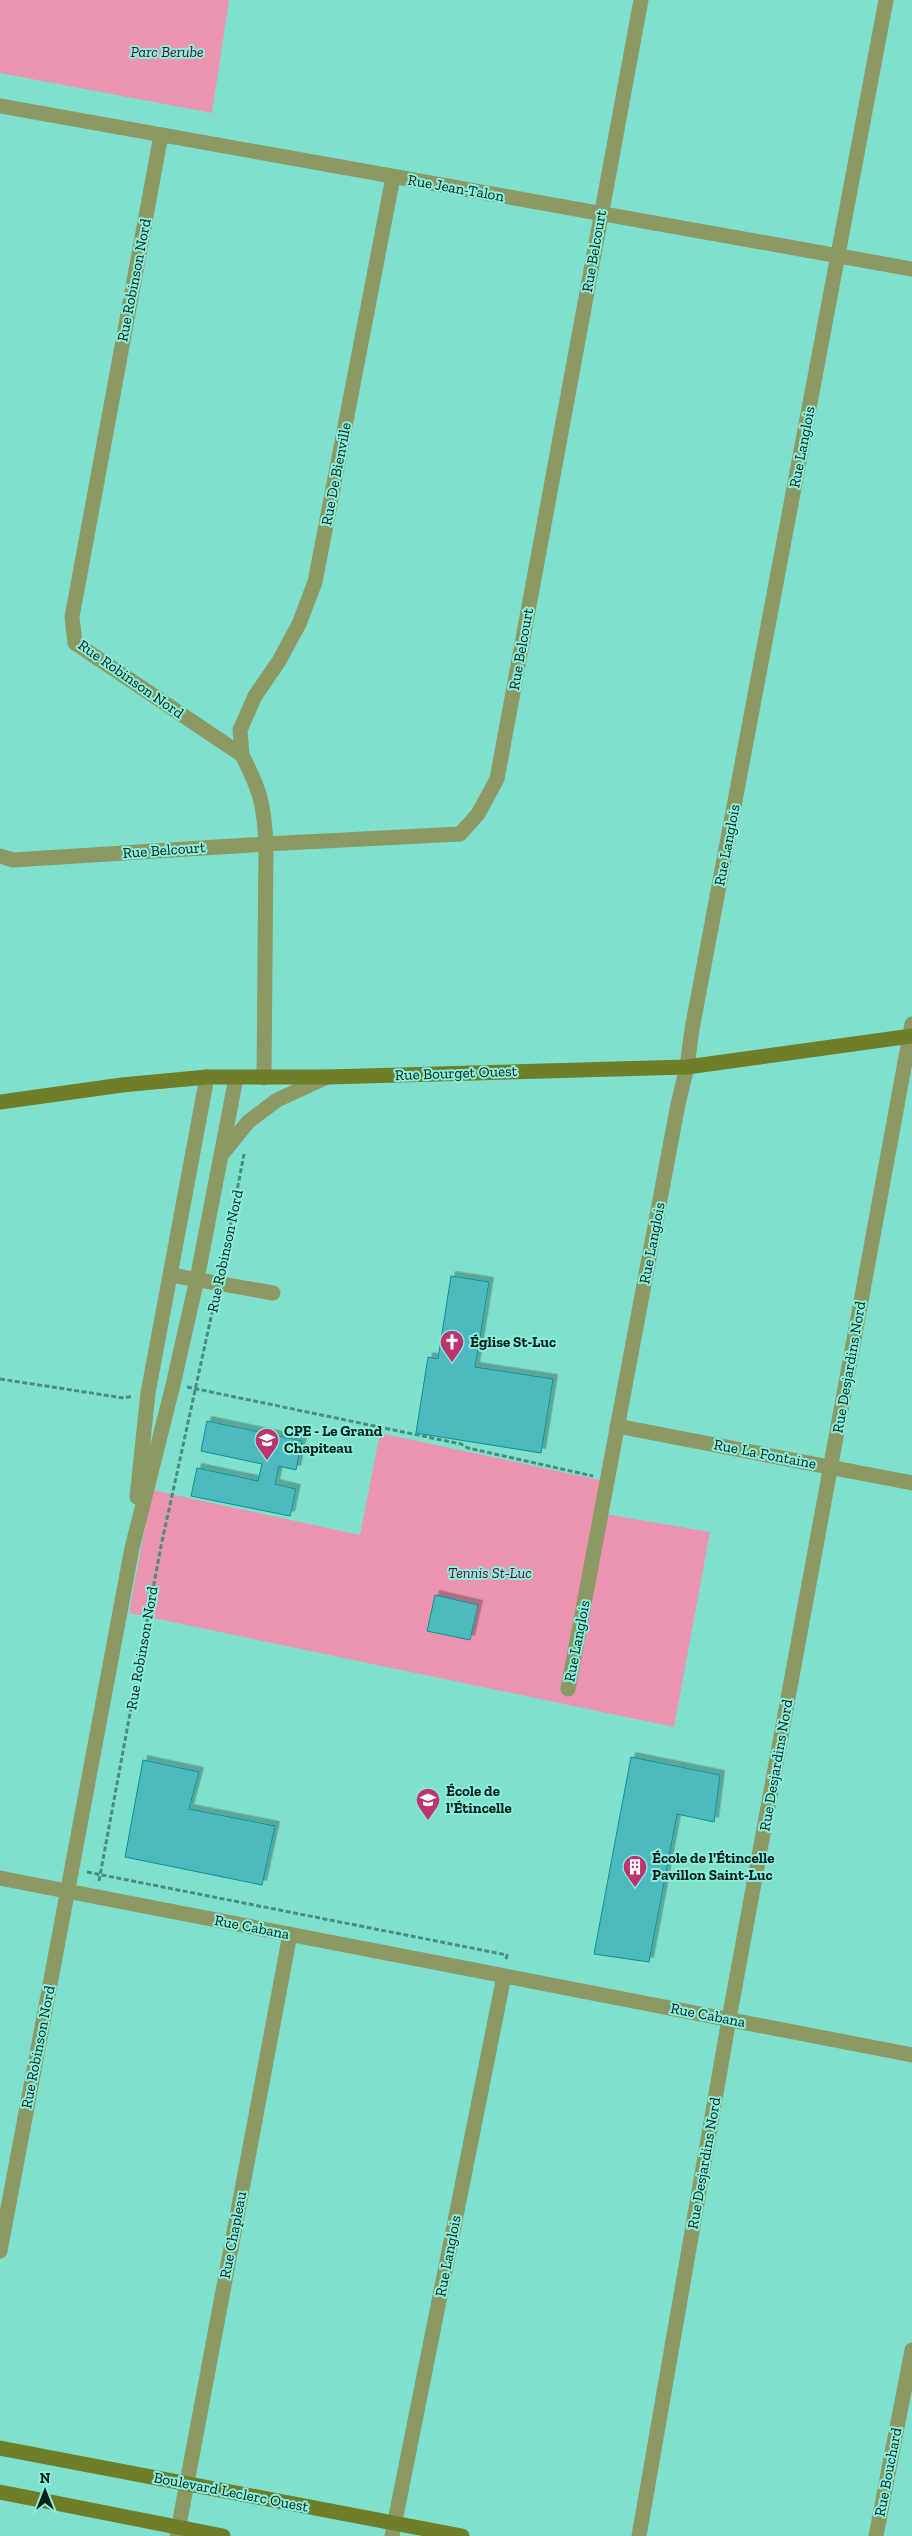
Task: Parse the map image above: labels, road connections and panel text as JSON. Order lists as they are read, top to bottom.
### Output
{
  "streets": {
    "street": [
      "Rue Jean-Talon",
      "Rue Belcourt",
      "Rue Robinson Nord",
      "Rue Langlois",
      "Rue De Bienville",
      "Rue Bourget Ouest",
      "Rue Desjardins Nord",
      "Rue La Fontaine",
      "Rue Cabana",
      "Rue Chapleau",
      "Rue Bouchard",
      "Boulevard Leclerc Ouest"
    ]
  },
  "crossings": [
    ["Rue Jean-Talon", "Rue Belcourt"],
    ["Rue Jean-Talon", "Rue Robinson Nord"],
    ["Rue Jean-Talon", "Rue Langlois"],
    ["Rue Jean-Talon", "Rue De Bienville"],
    ["Rue Belcourt", "Rue Robinson Nord"],
    ["Rue Robinson Nord", "Rue De Bienville"],
    ["Rue Robinson Nord", "Rue Bourget Ouest"],
    ["Rue Robinson Nord", "Rue Cabana"],
    ["Rue Langlois", "Rue Bourget Ouest"],
    ["Rue Langlois", "Rue La Fontaine"],
    ["Rue Langlois", "Rue Cabana"],
    ["Rue Langlois", "Boulevard Leclerc Ouest"],
    ["Rue Bourget Ouest", "Rue Desjardins Nord"],
    ["Rue Desjardins Nord", "Rue La Fontaine"],
    ["Rue Desjardins Nord", "Rue Cabana"],
    ["Rue Cabana", "Rue Chapleau"],
    ["Rue Chapleau", "Boulevard Leclerc Ouest"]
  ],
  "parks": ["Parc Berube", "Tennis St-Luc"],
  "places": {
    "church": ["Église St-Luc"],
    "school or university": ["CPE - Le Grand Chapiteau", "École de l'Étincelle"],
    "building": ["École de l'Étincelle Pavillon Saint-Luc"]
  },
  "north": "top"
}
